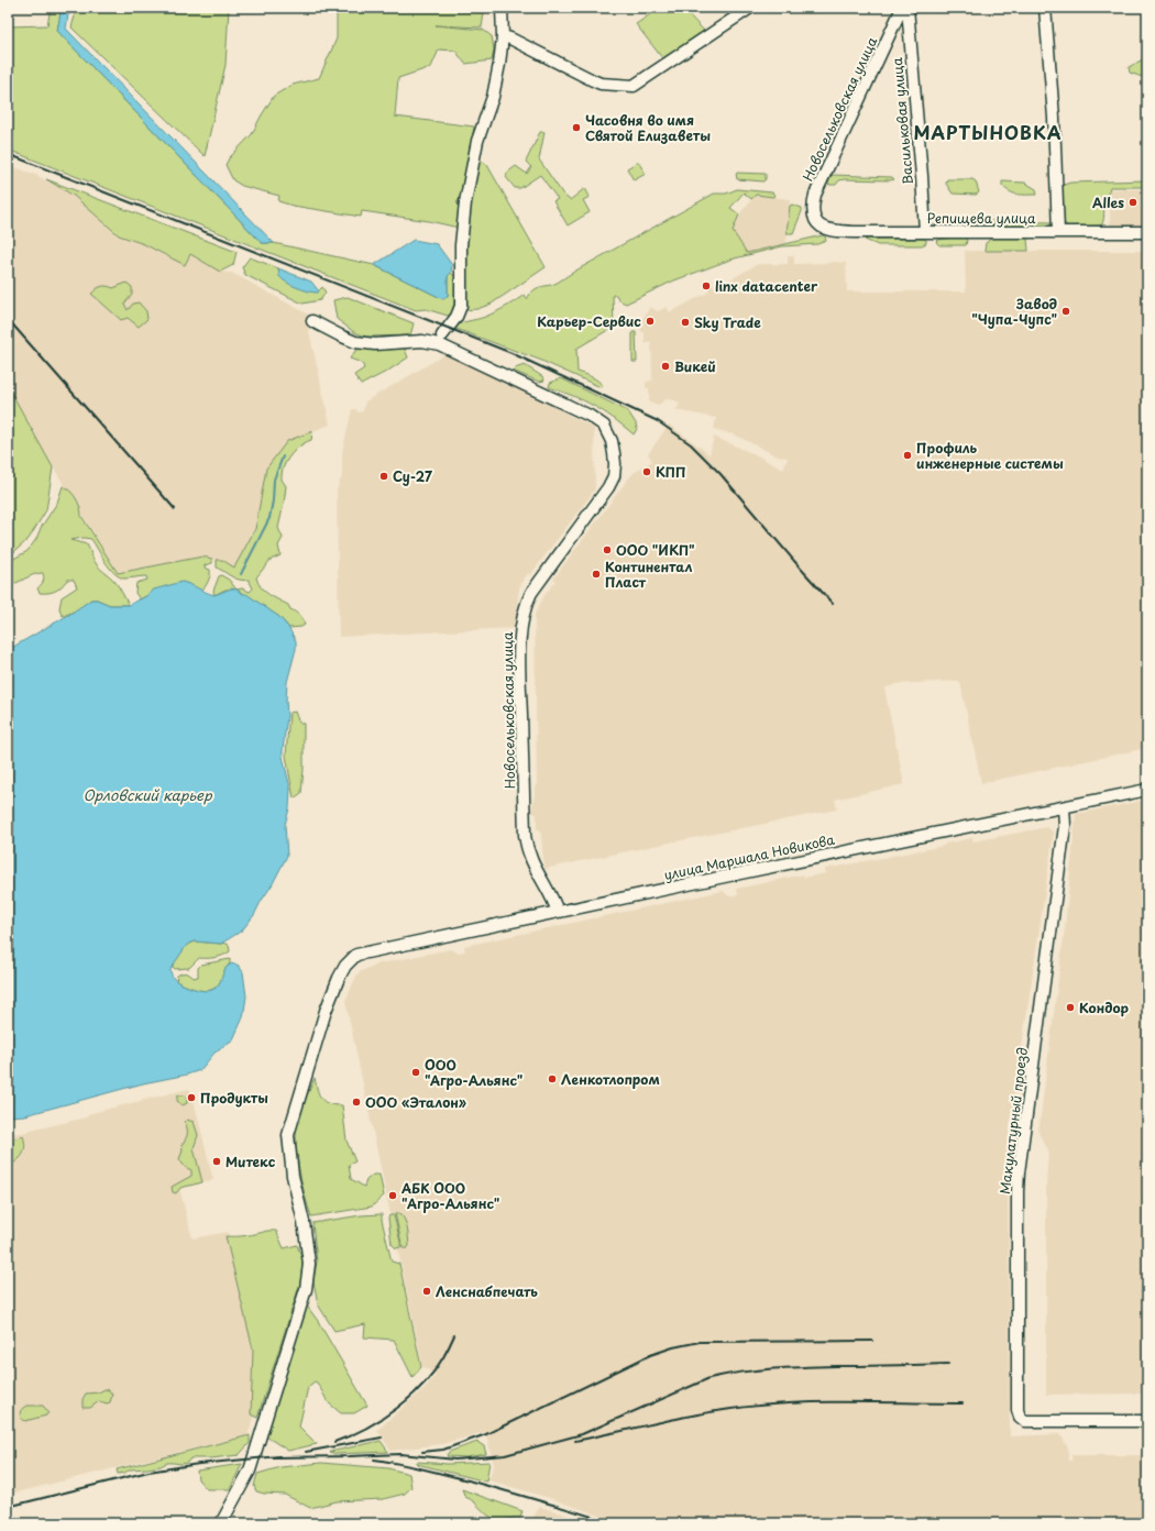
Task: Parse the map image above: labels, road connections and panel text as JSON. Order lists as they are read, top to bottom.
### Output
{
  "streets": {
    "street": [
      "Новосельковская улица",
      "Васильковая улица",
      "Репищева улица",
      "улица Маршала Новикова",
      "Макулатурный проезд"
    ]
  },
  "crossings": [
    ["Новосельковская улица", "Репищева улица"],
    ["Новосельковская улица", "улица Маршала Новикова"],
    ["Васильковая улица", "Репищева улица"],
    ["улица Маршала Новикова", "Макулатурный проезд"]
  ],
  "districts": ["МАРТЫНОВКА"],
  "water": ["Орловский карьер"],
  "places": [
    "Часовня во имя Святой Елизаветы",
    "Alles",
    "linx datacenter",
    "Завод \"Чупа-Чупс\"",
    "Карьер-Сервис",
    "Sky Trade",
    "Викей",
    "Профиль инженерные системы",
    "КПП",
    "Су-27",
    "ООО \"ИКП\"",
    "Континентал Пласт",
    "Кондор",
    "ООО \"Агро-Альянс\"",
    "Ленкотлопром",
    "Продукты",
    "ООО «Эталон»",
    "Митекс",
    "АБК ООО \"Агро-Альянс\"",
    "Ленснабпечать"
  ]
}
